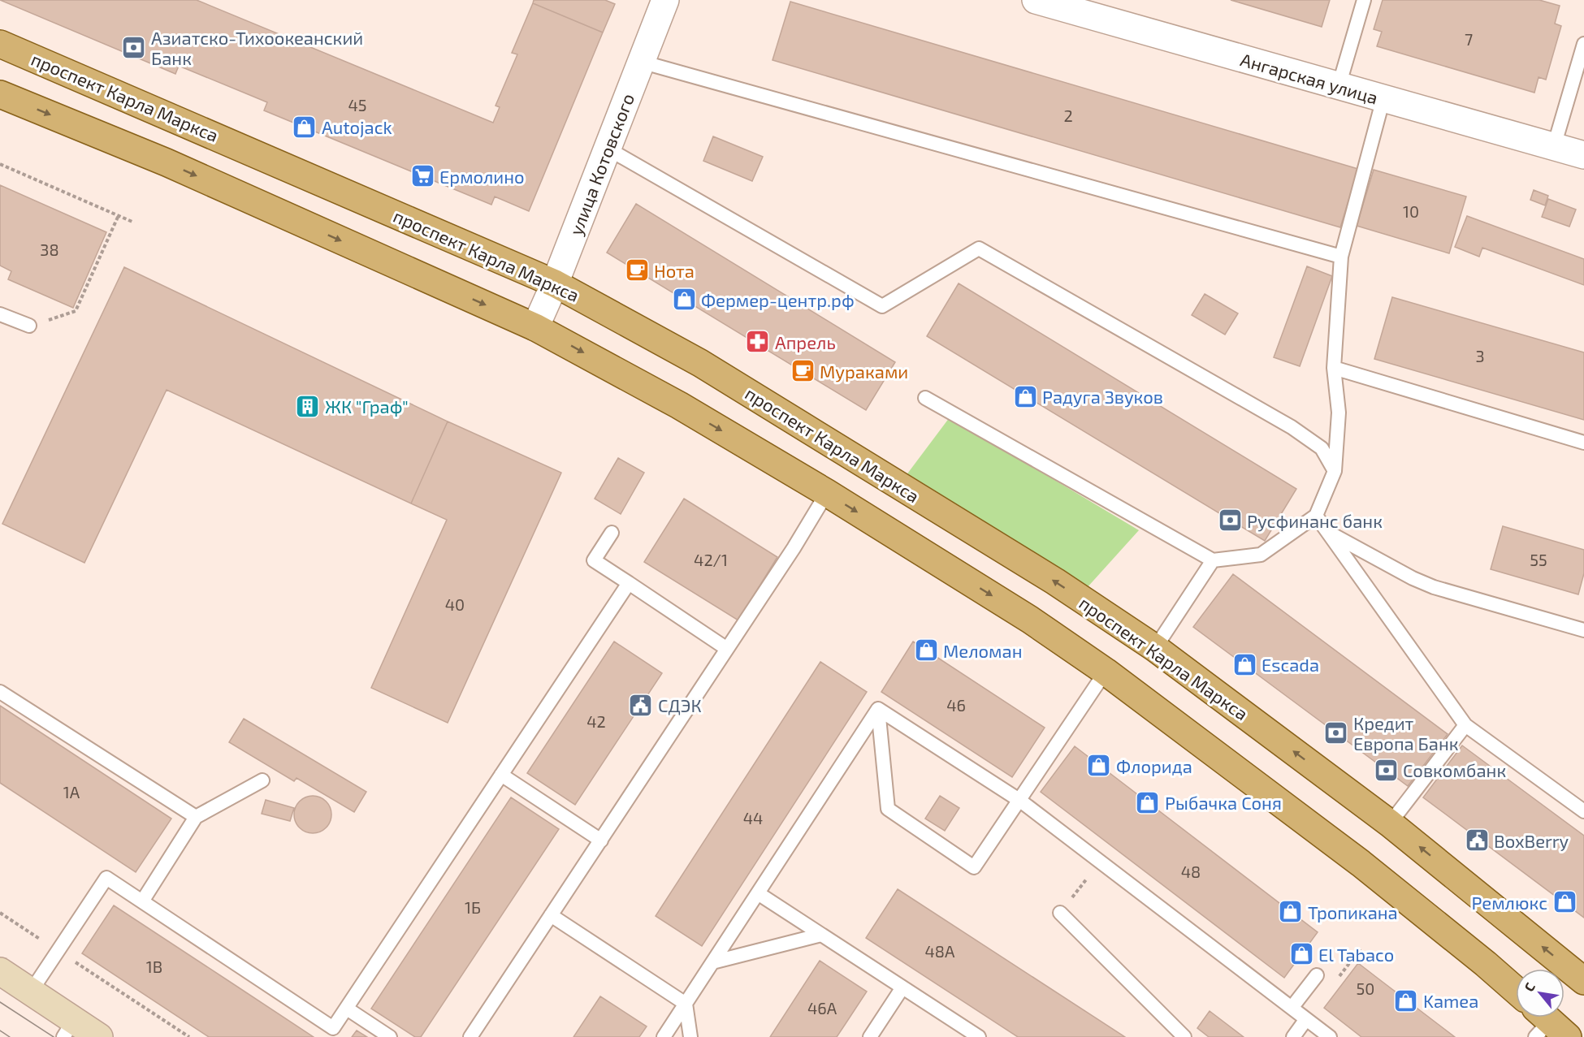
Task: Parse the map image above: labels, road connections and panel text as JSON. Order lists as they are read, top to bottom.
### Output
{
  "streets": {
    "main road": ["проспект Карла Маркса"],
    "street": ["Ангарская улица", "улица Котовского"]
  },
  "crossings": [
    ["проспект Карла Маркса", "улица Котовского"]
  ],
  "places": {
    "bank": [
      "Азиатско-Тихоокеанский Банк",
      "Русфинанс банк",
      "Кредит Европа Банк",
      "Совкомбанк"
    ],
    "shop": [
      "Autojack",
      "Фермер-центр.рф",
      "Радуга Звуков",
      "Меломан",
      "Escada",
      "Флорида",
      "Рыбачка Соня",
      "Ремлюкс",
      "Тропикана",
      "El Tabaco",
      "Kamea"
    ],
    "supermarket": ["Ермолино"],
    "cafe": ["Нота", "Мураками"],
    "pharmacy": ["Апрель"],
    "building": ["ЖК \"Граф\""],
    "public building": ["СДЭК", "BoxBerry"]
  },
  "house_numbers": [
    "7",
    "45",
    "2",
    "10",
    "38",
    "3",
    "42/1",
    "55",
    "40",
    "46",
    "42",
    "1А",
    "44",
    "48",
    "1Б",
    "48А",
    "1В",
    "50",
    "46А"
  ],
  "north": "top left"
}
